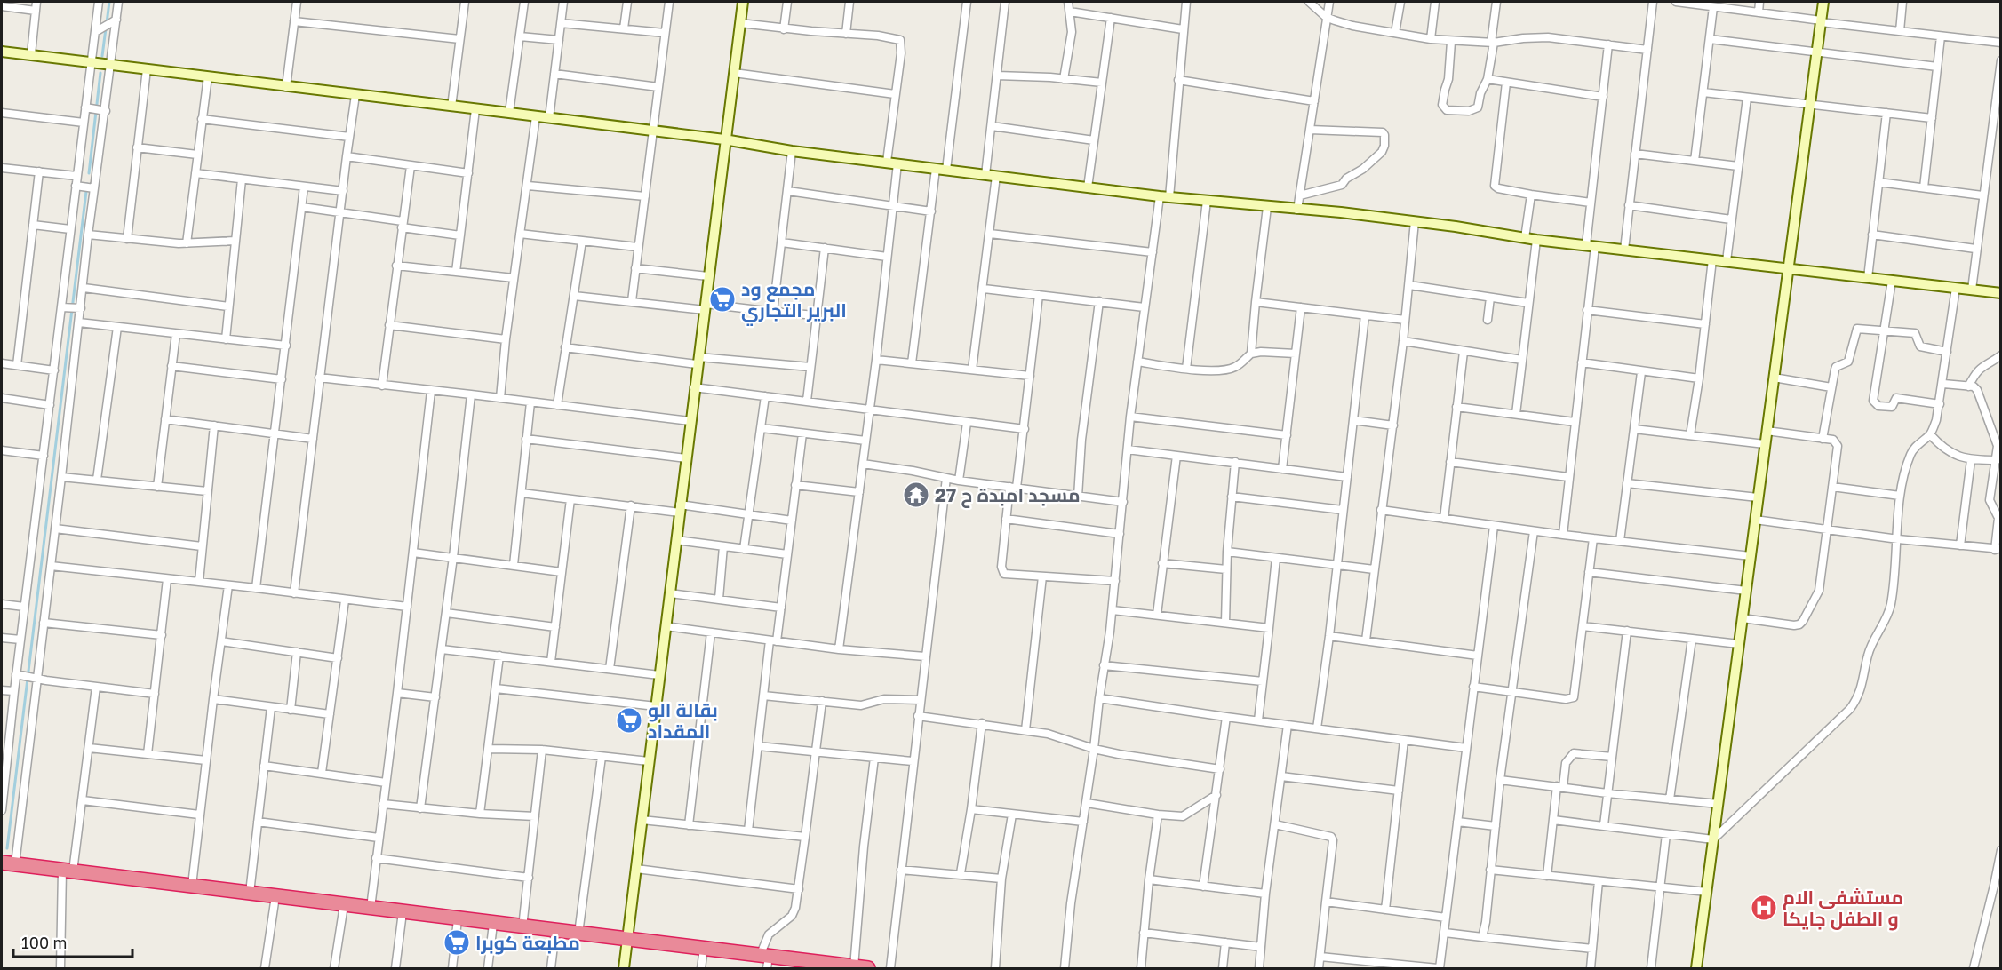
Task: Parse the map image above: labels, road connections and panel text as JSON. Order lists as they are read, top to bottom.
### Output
{
  "places": {
    "supermarket": ["مجمع ود البرير التجاري", "بقالة الو المقداد", "مطبعة كوبرا"],
    "temple": ["مسجد امبدة ح 27"],
    "hospital": ["مستشفى الام و الطفل جايكا"]
  },
  "scale_bar": "100 m"
}
